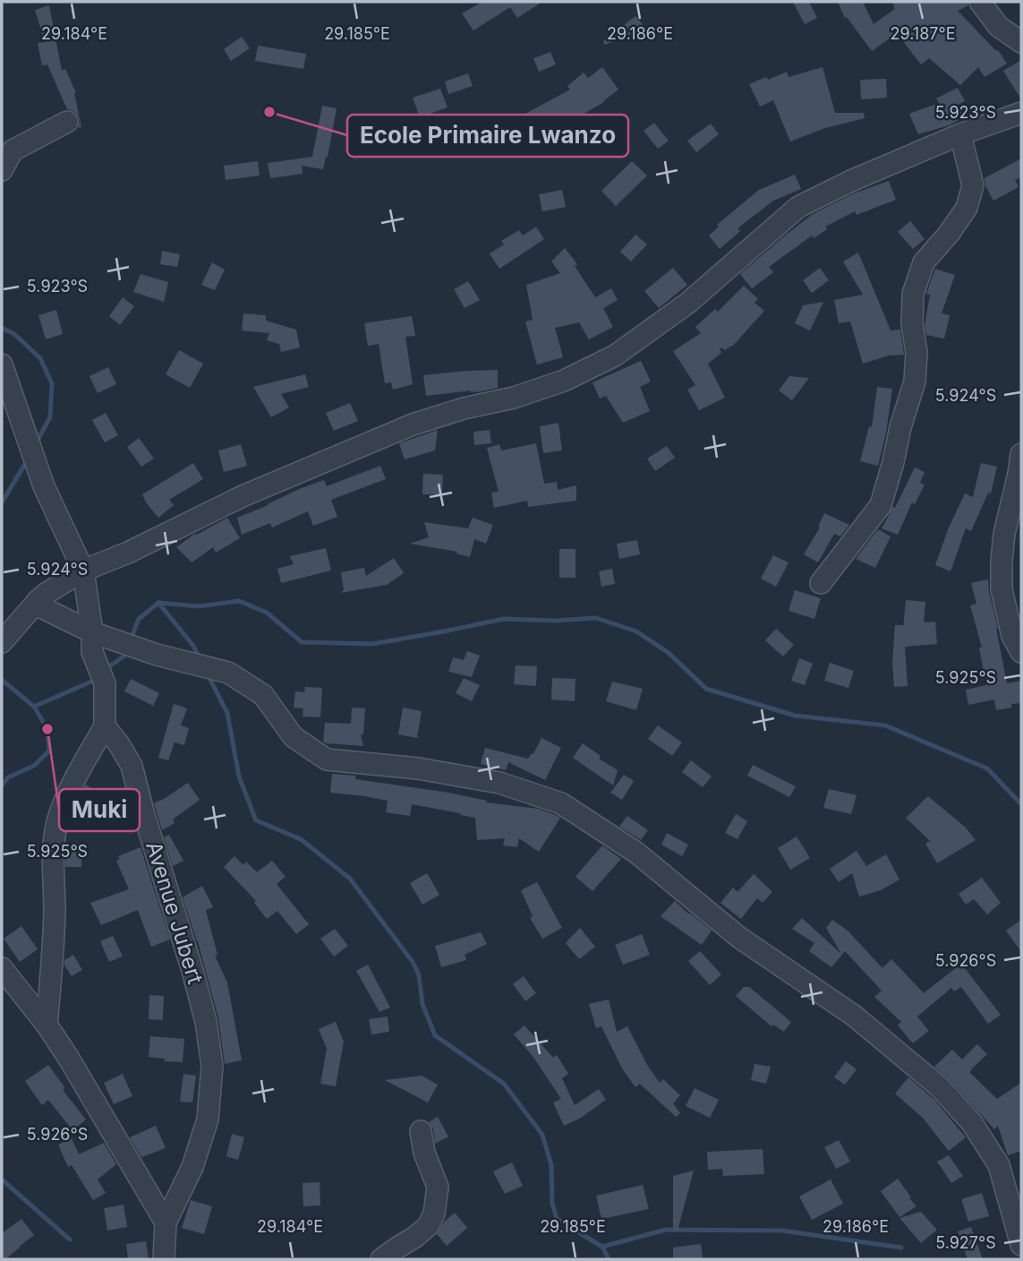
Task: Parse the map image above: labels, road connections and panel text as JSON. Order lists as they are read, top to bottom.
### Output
{
  "streets": {
    "street": ["Avenue Jubert"]
  },
  "places": ["Ecole Primaire Lwanzo", "Muki"],
  "coordinates": [
    "29.184°E",
    "29.185°E",
    "29.186°E",
    "29.187°E",
    "5.923°S",
    "5.924°S",
    "5.925°S",
    "5.926°S",
    "5.927°S"
  ]
}
